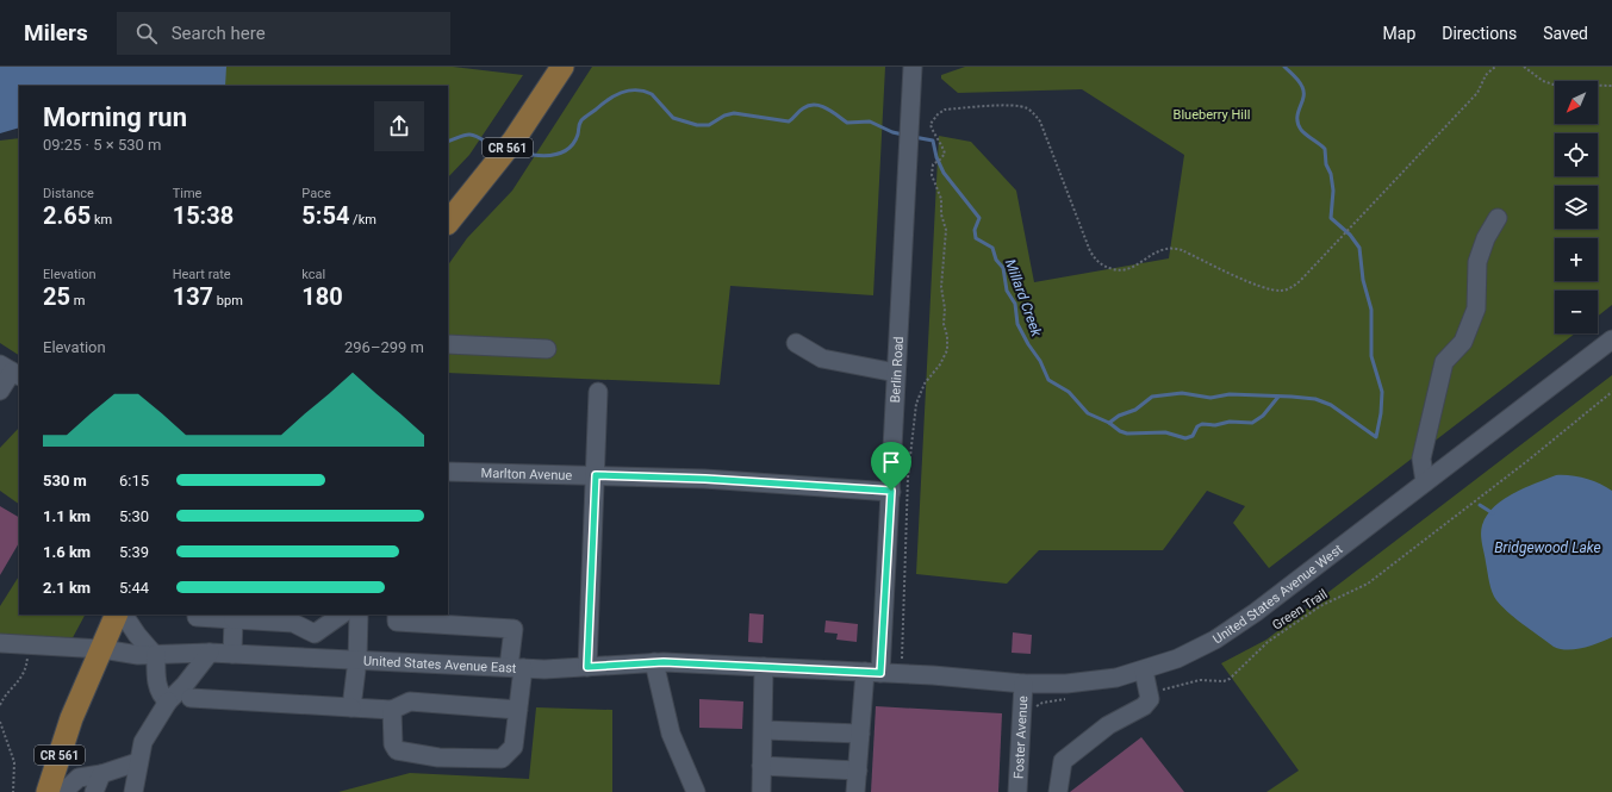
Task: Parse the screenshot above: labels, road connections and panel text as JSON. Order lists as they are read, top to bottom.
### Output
{
  "streets": {
    "main road": ["CR 561"],
    "street": [
      "Berlin Road",
      "Marlton Avenue",
      "United States Avenue West",
      "United States Avenue East",
      "Foster Avenue"
    ],
    "path": ["Green Trail"]
  },
  "crossings": [
    ["CR 561", "United States Avenue East"],
    ["Berlin Road", "Marlton Avenue"],
    ["Berlin Road", "United States Avenue West"],
    ["Berlin Road", "United States Avenue East"],
    ["United States Avenue West", "United States Avenue East"],
    ["United States Avenue West", "Foster Avenue"]
  ],
  "water": ["Millard Creek", "Bridgewood Lake"],
  "parks": ["Blueberry Hill"],
  "north": "bottom left",
  "page": {
    "header": "Milers",
    "search": "Search here",
    "nav": ["Map", "Directions", "Saved"],
    "map_buttons": ["+", "−"],
    "heading": ["Morning run", "09:25 · 5 × 530 m"],
    "stats": [
      ["Distance", "2.65 km"],
      ["Time", "15:38"],
      ["Pace", "5:54 /km"],
      ["Elevation", "25 m"],
      ["Heart rate", "137 bpm"],
      ["kcal", "180"]
    ],
    "chart": ["Elevation", "296–299 m"],
    "list": [
      {
        "name": "530 m",
        "note": "6:15"
      },
      {
        "name": "1.1 km",
        "note": "5:30"
      },
      {
        "name": "1.6 km",
        "note": "5:39"
      },
      {
        "name": "2.1 km",
        "note": "5:44"
      }
    ]
  }
}
